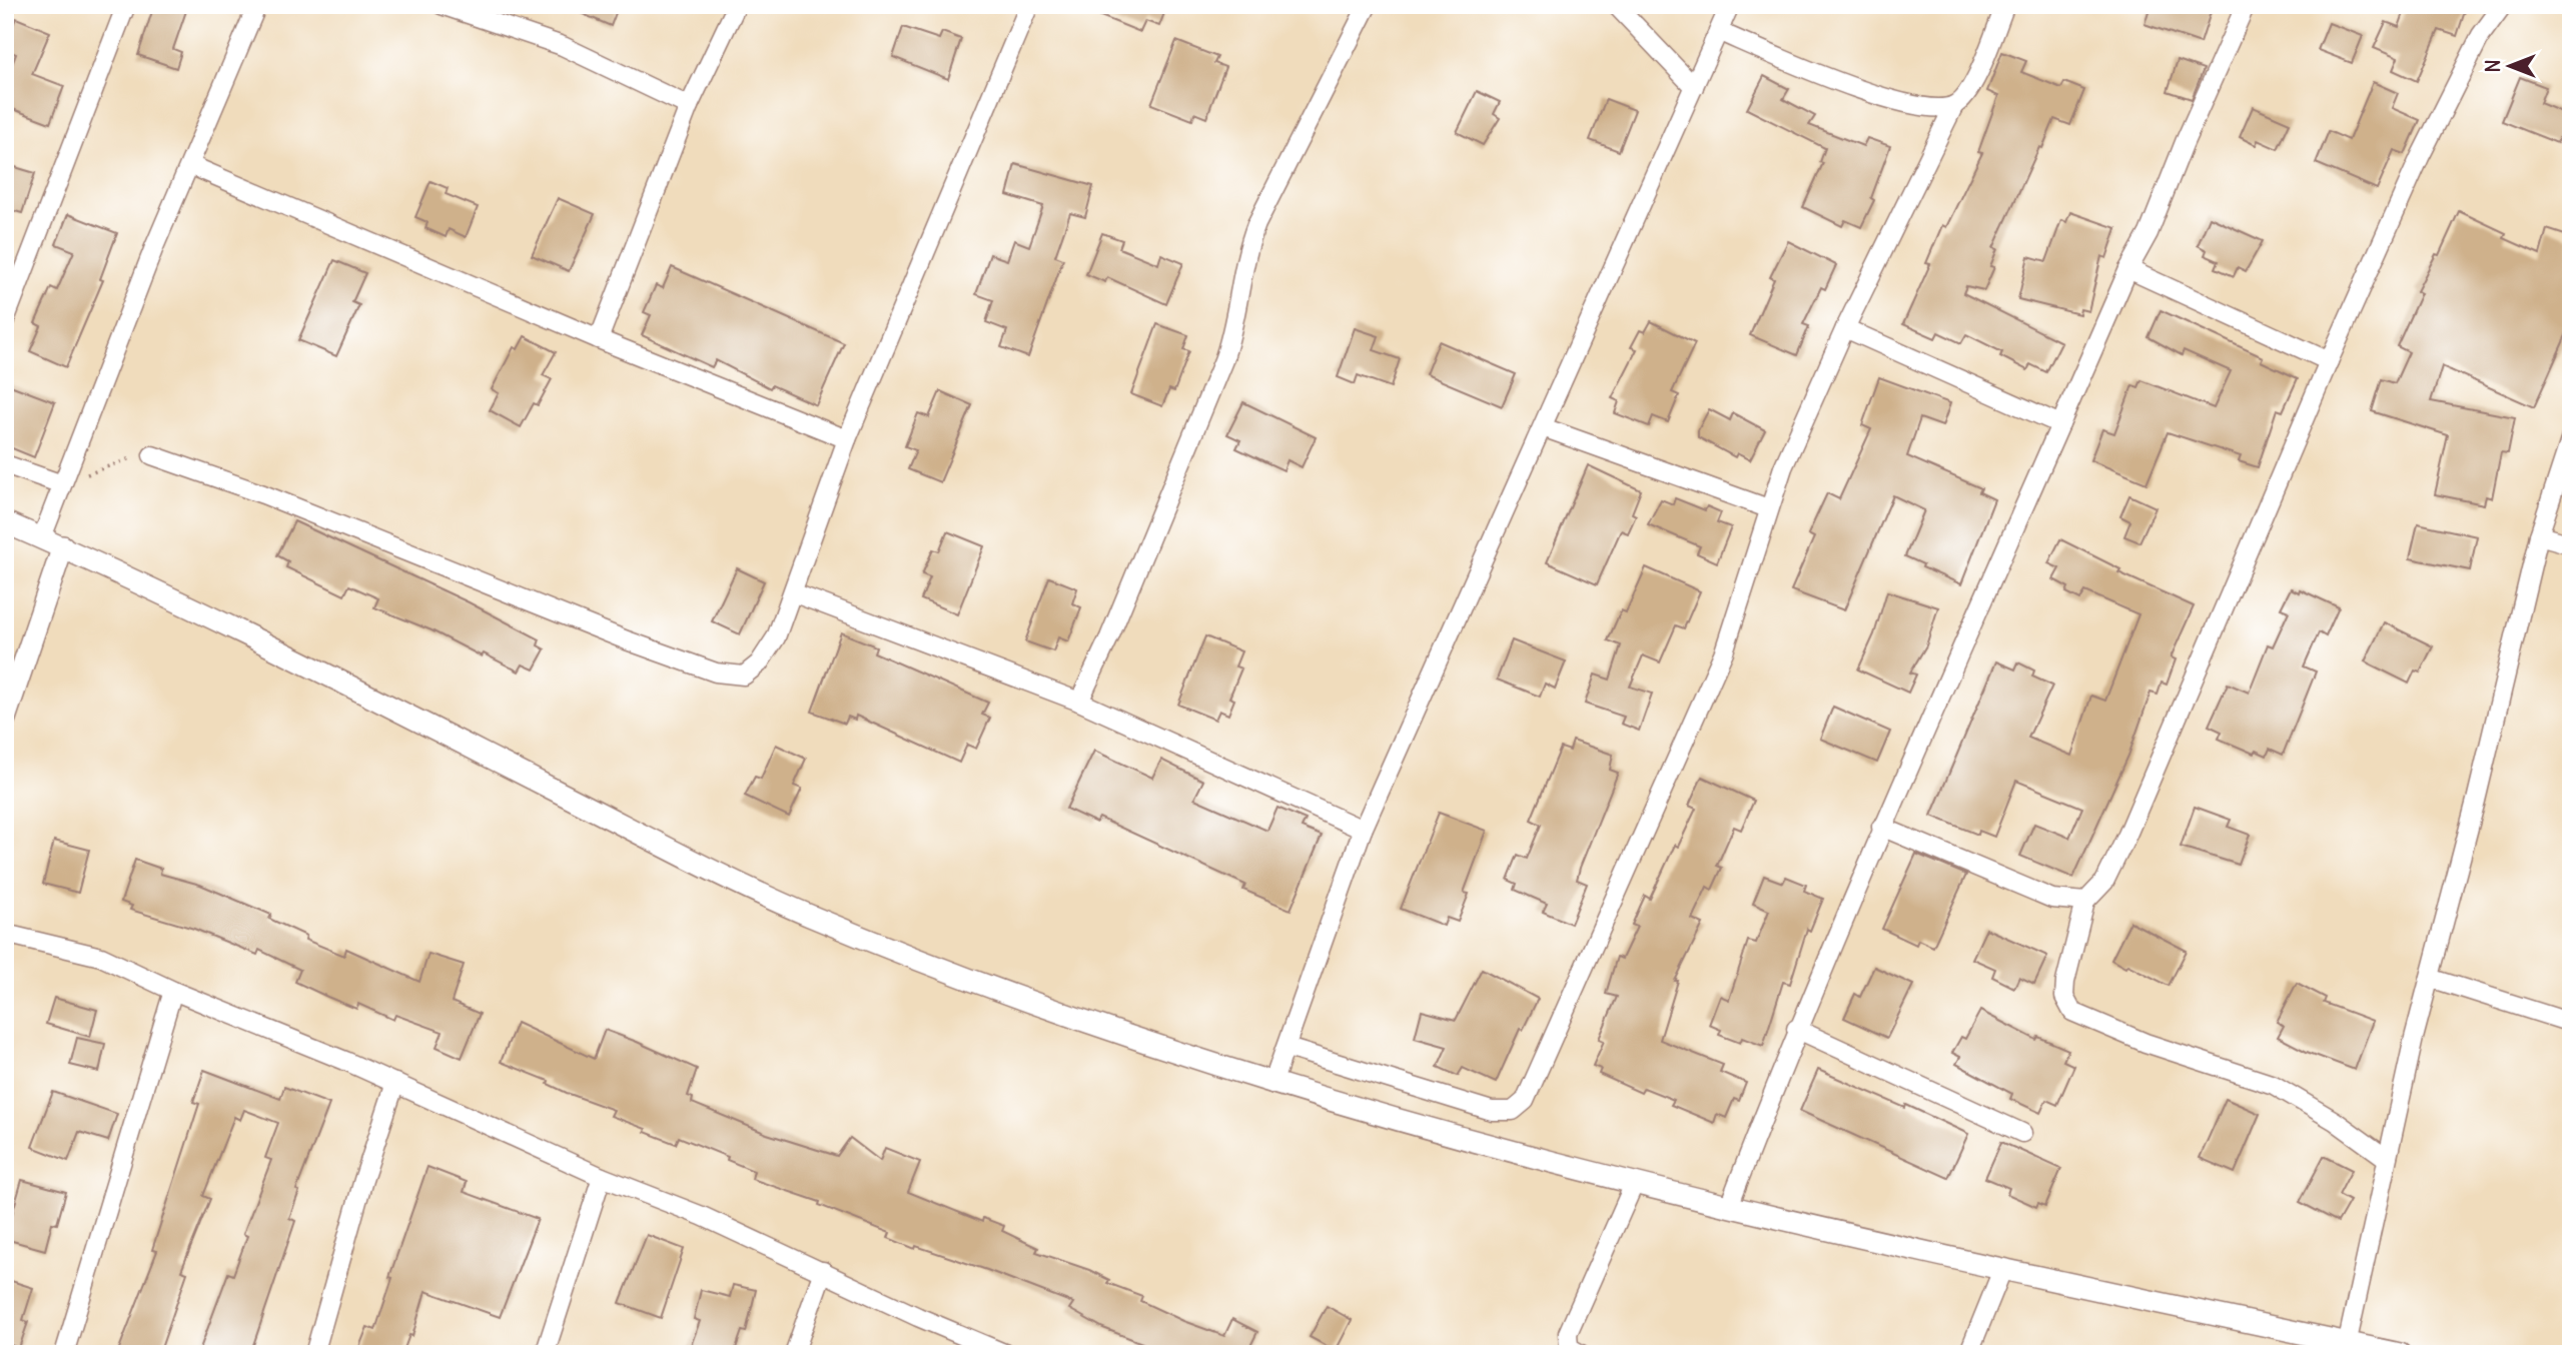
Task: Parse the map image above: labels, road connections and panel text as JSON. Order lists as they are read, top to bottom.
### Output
{
  "north": "left"
}
